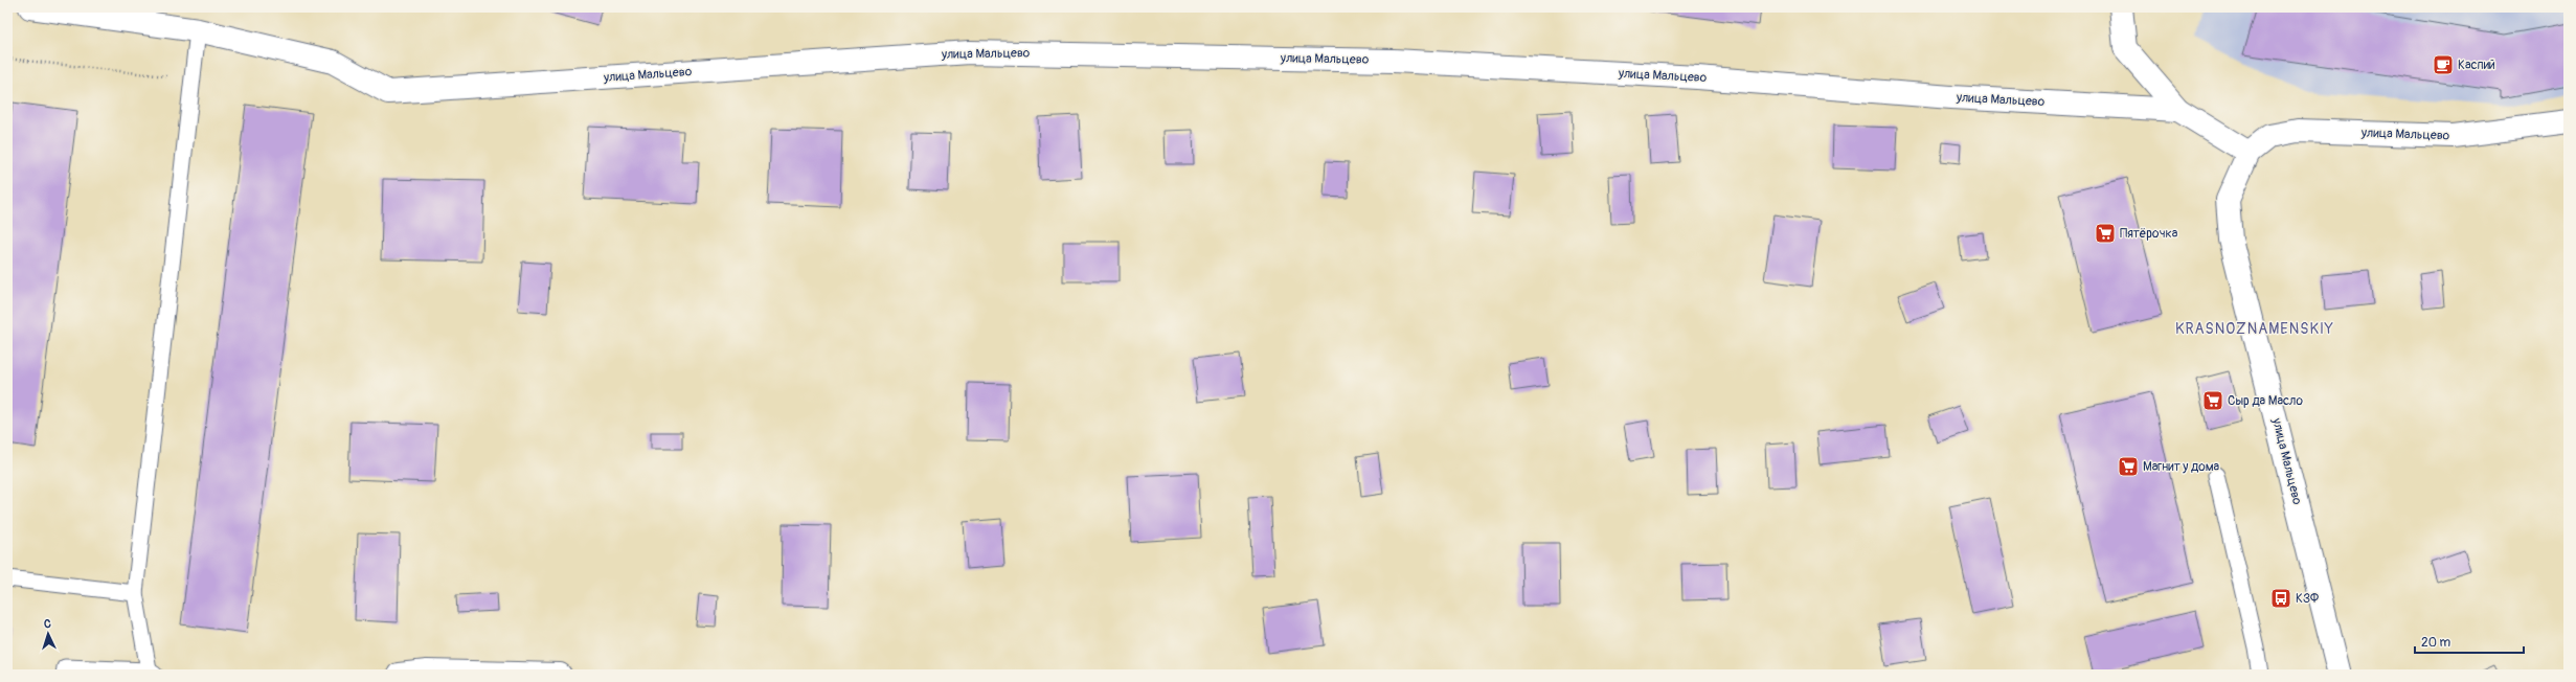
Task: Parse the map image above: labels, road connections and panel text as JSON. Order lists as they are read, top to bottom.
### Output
{
  "streets": {
    "street": ["улица Мальцево"]
  },
  "districts": ["KRASNOZNAMENSKIY"],
  "places": {
    "cafe": ["Каспий"],
    "supermarket": ["Пятёрочка", "Сыр да Масло", "Магнит у дома"],
    "bus stop": ["КЗФ"]
  },
  "scale_bar": "20 m",
  "north": "top"
}
